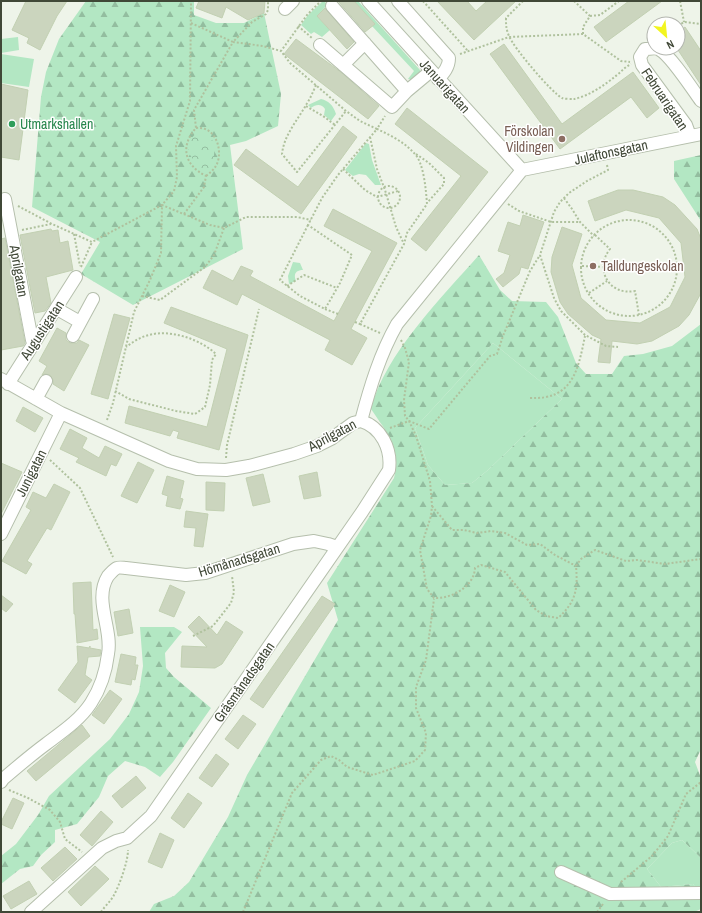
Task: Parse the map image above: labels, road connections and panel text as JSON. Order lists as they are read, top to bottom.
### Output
{
  "streets": {
    "street": [
      "Januarigatan",
      "Februarigatan",
      "Julaftonsgatan",
      "Aprilgatan",
      "Augustigatan",
      "Junigatan",
      "Hömånadsgatan",
      "Gräsmånadsgatan"
    ]
  },
  "crossings": [
    ["Januarigatan", "Julaftonsgatan"],
    ["Januarigatan", "Aprilgatan"],
    ["Februarigatan", "Julaftonsgatan"],
    ["Julaftonsgatan", "Aprilgatan"],
    ["Aprilgatan", "Augustigatan"],
    ["Aprilgatan", "Junigatan"],
    ["Aprilgatan", "Gräsmånadsgatan"],
    ["Hömånadsgatan", "Gräsmånadsgatan"]
  ],
  "places": ["Utmarkshallen", "Förskolan Vildingen", "Talldungeskolan"],
  "north": "bottom right"
}
